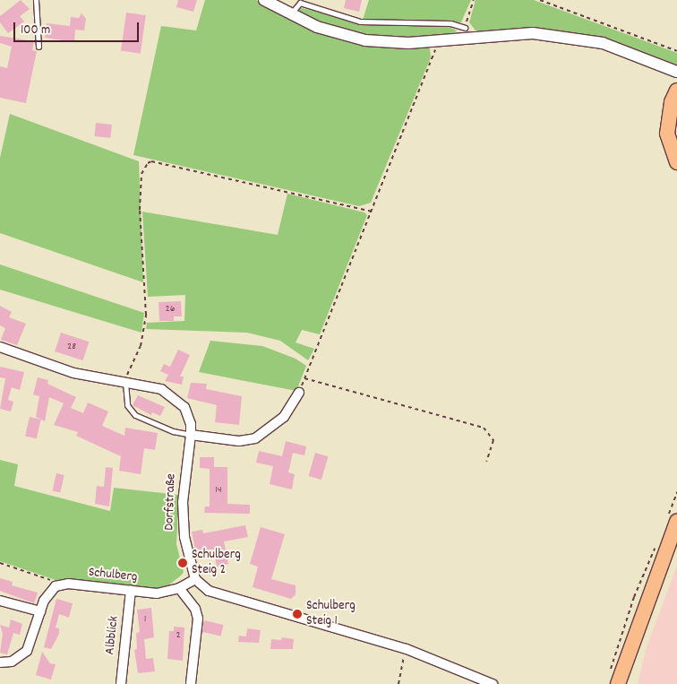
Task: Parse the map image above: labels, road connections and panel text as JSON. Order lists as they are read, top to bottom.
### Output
{
  "streets": {
    "street": ["Dorfstraße", "Schulberg", "Albblick"]
  },
  "crossings": [
    ["Dorfstraße", "Schulberg"],
    ["Schulberg", "Albblick"]
  ],
  "places": ["Schulberg Steig 2", "Schulberg Steig 1"],
  "house_numbers": [
    "26",
    "28",
    "14",
    "1",
    "2"
  ],
  "scale_bar": "100 m"
}
